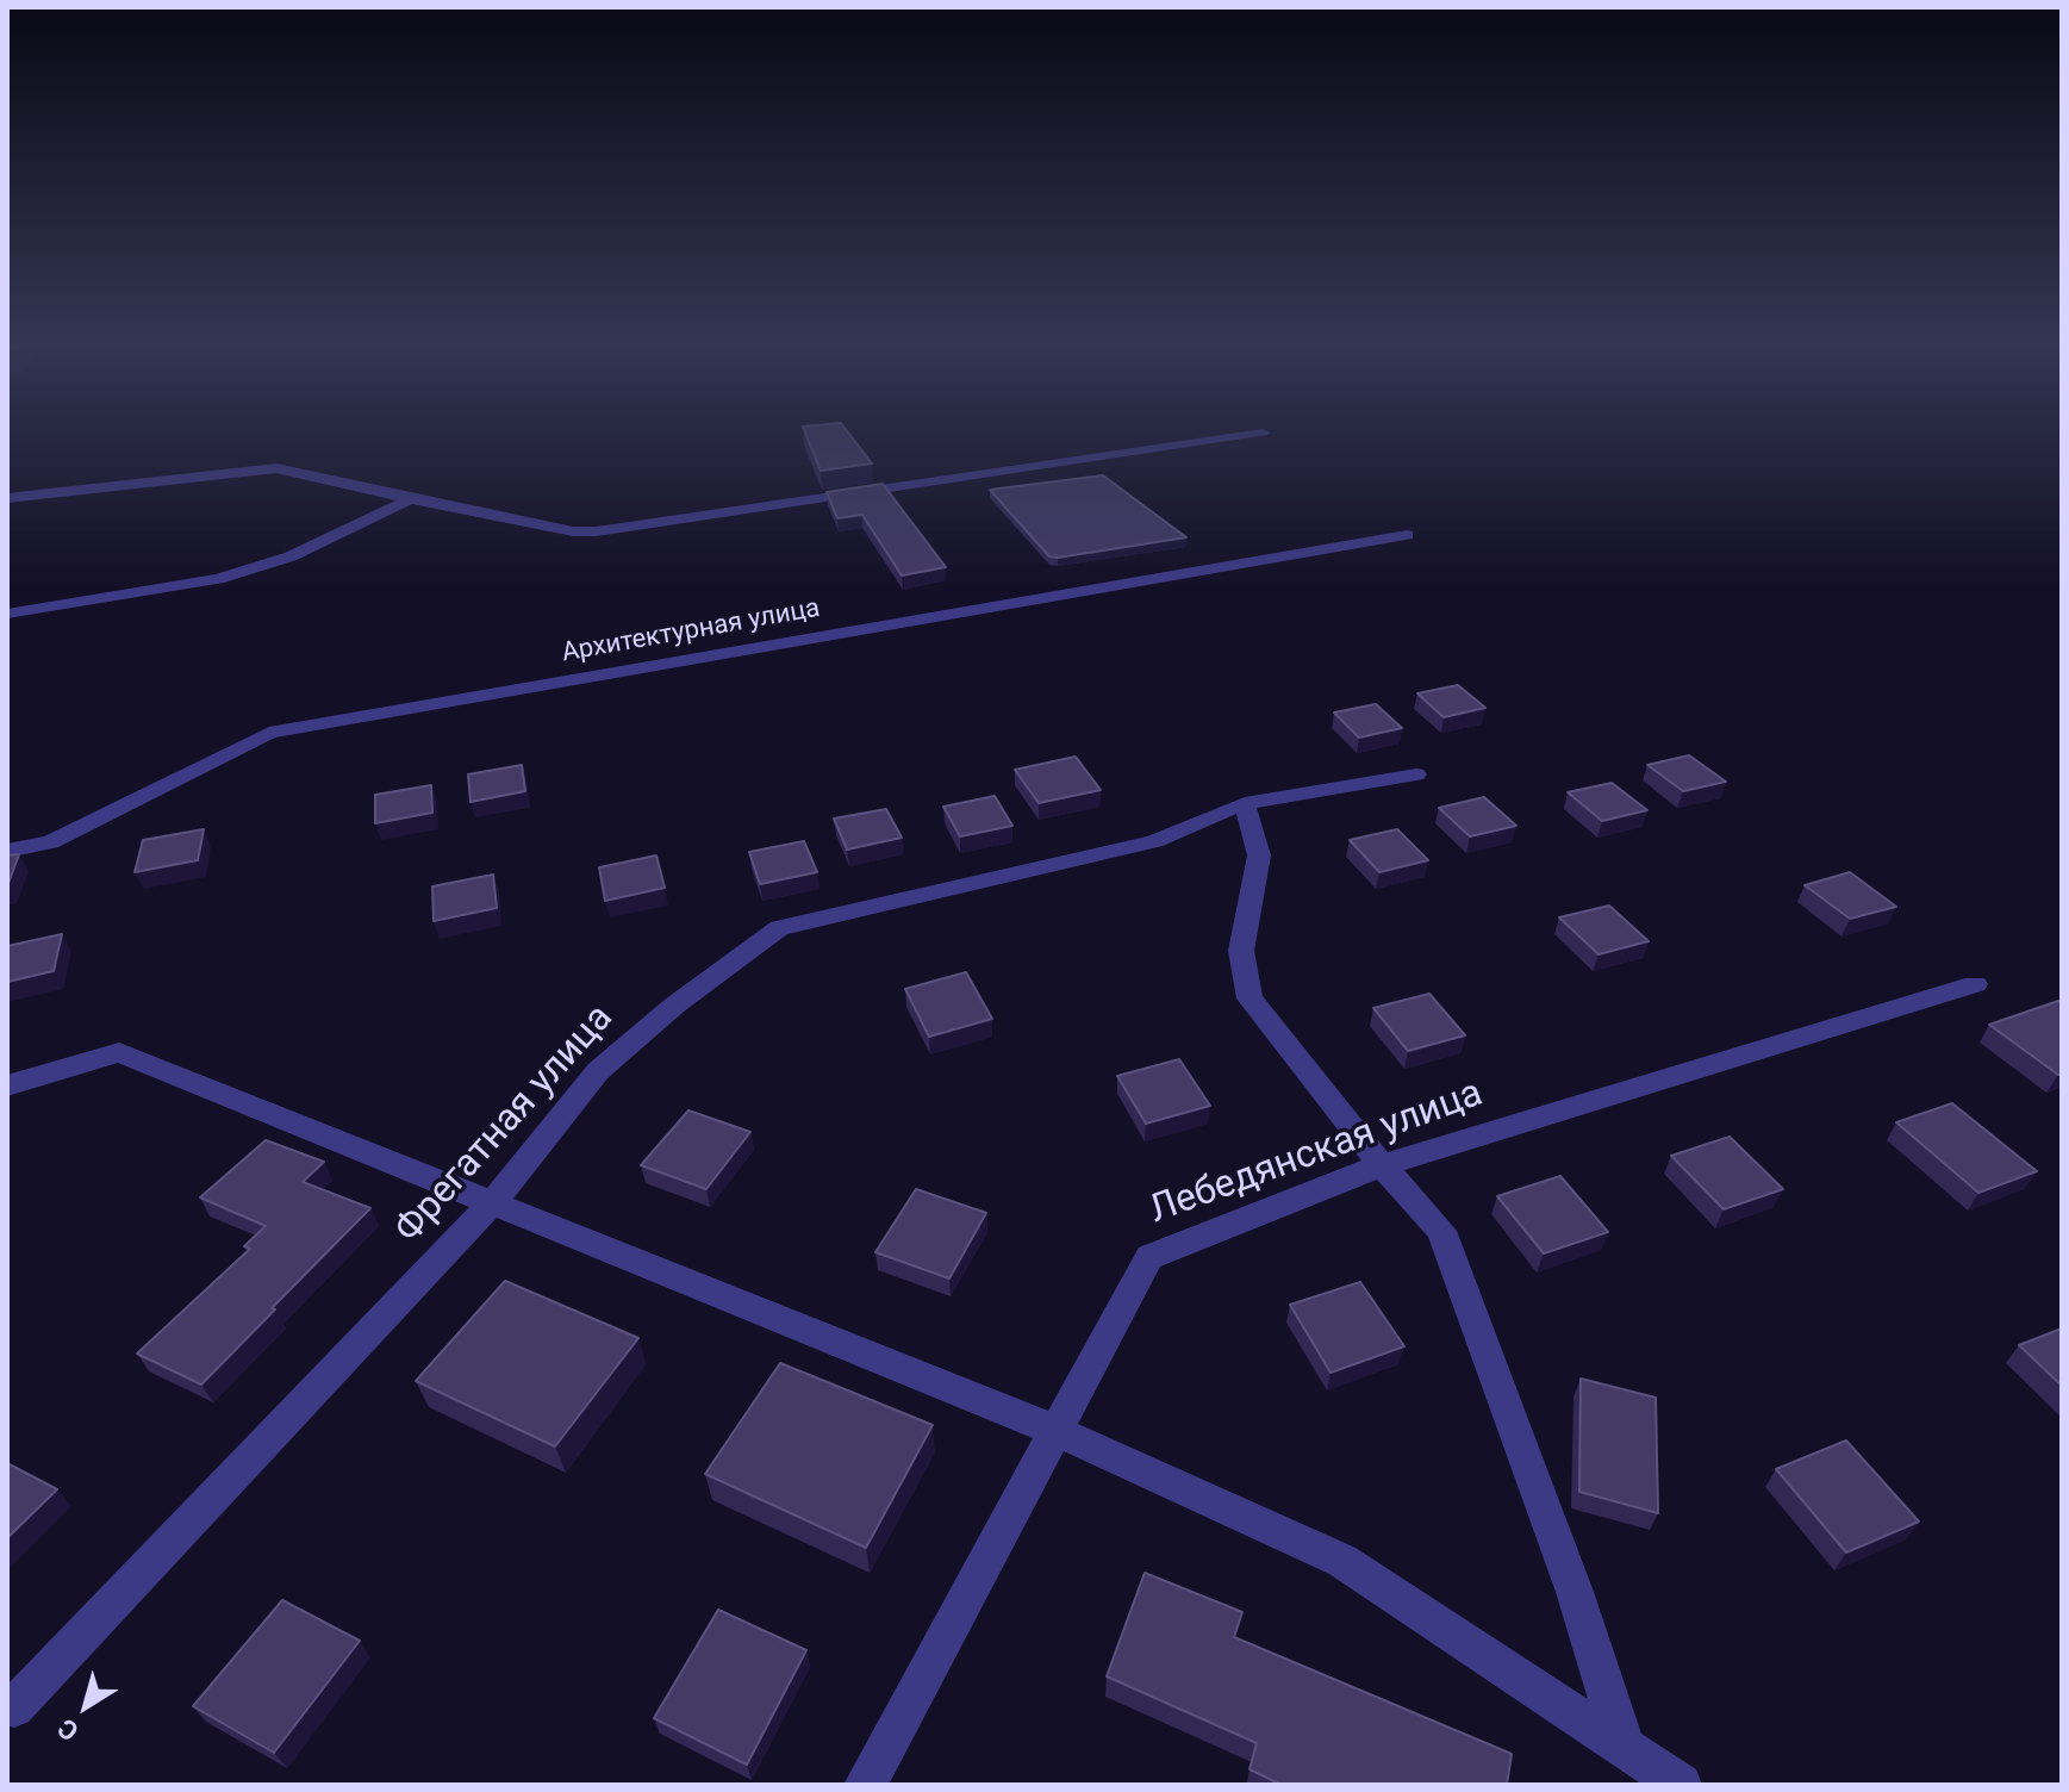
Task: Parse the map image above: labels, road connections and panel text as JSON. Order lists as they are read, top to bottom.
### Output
{
  "streets": {
    "street": ["Архитектурная улица", "Фрегатная улица", "Лебедянская улица"]
  },
  "north": "bottom left"
}
